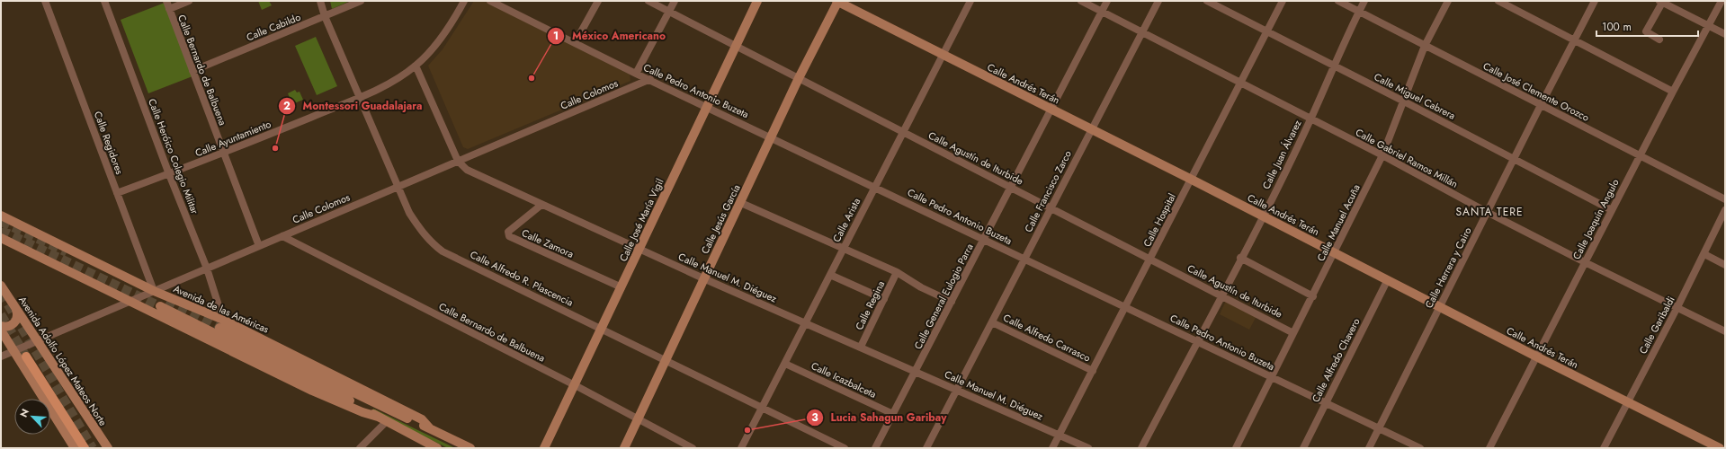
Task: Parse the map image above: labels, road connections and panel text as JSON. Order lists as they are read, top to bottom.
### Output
{
  "streets": {
    "street": [
      "Calle Cabildo",
      "Calle Bernardo de Balbuena",
      "Calle Andrés Terán",
      "Calle Pedro Antonio Buzeta",
      "Calle José Clemente Orozco",
      "Calle Colomos",
      "Calle Miguel Cabrera",
      "Calle Ayuntamiento",
      "Calle Regidores",
      "Calle Juan Álvarez",
      "Calle Heróico Colegio Militar",
      "Calle Agustín de Iturbide",
      "Calle Gabriel Ramos Millán",
      "Calle Francisco Zarco",
      "Calle Jesús García",
      "Calle Joaquín Angulo",
      "Calle José María Vigil",
      "Calle Arista",
      "Calle Hospital",
      "Calle Manuel Acuña",
      "Calle Zamora",
      "Calle Herrera y Cairo",
      "Calle Manuel M. Diéguez",
      "Calle Alfredo R. Plascencia",
      "Calle General Eulogio Parra",
      "Calle Regina",
      "Avenida de las Américas",
      "Calle Garibaldi",
      "Calle Alfredo Carrasco",
      "Calle Alfredo Chavero",
      "Avenida Adolfo López Mateos Norte",
      "Calle Icazbalceta"
    ]
  },
  "crossings": [
    ["Calle Cabildo", "Calle Bernardo de Balbuena"],
    ["Calle Cabildo", "Calle Alfredo R. Plascencia"],
    ["Calle Bernardo de Balbuena", "Calle Colomos"],
    ["Calle Bernardo de Balbuena", "Calle Ayuntamiento"],
    ["Calle Bernardo de Balbuena", "Calle Jesús García"],
    ["Calle Bernardo de Balbuena", "Calle José María Vigil"],
    ["Calle Andrés Terán", "Calle Juan Álvarez"],
    ["Calle Andrés Terán", "Calle Francisco Zarco"],
    ["Calle Andrés Terán", "Calle Jesús García"],
    ["Calle Andrés Terán", "Calle Joaquín Angulo"],
    ["Calle Andrés Terán", "Calle Arista"],
    ["Calle Andrés Terán", "Calle Hospital"],
    ["Calle Andrés Terán", "Calle Manuel Acuña"],
    ["Calle Andrés Terán", "Calle Herrera y Cairo"],
    ["Calle Andrés Terán", "Calle General Eulogio Parra"],
    ["Calle Andrés Terán", "Calle Garibaldi"],
    ["Calle Andrés Terán", "Calle Alfredo Chavero"],
    ["Calle Pedro Antonio Buzeta", "Calle Colomos"],
    ["Calle Pedro Antonio Buzeta", "Calle Juan Álvarez"],
    ["Calle Pedro Antonio Buzeta", "Calle Francisco Zarco"],
    ["Calle Pedro Antonio Buzeta", "Calle Jesús García"],
    ["Calle Pedro Antonio Buzeta", "Calle José María Vigil"],
    ["Calle Pedro Antonio Buzeta", "Calle Arista"],
    ["Calle Pedro Antonio Buzeta", "Calle Hospital"],
    ["Calle Pedro Antonio Buzeta", "Calle Manuel Acuña"],
    ["Calle Pedro Antonio Buzeta", "Calle Herrera y Cairo"],
    ["Calle Pedro Antonio Buzeta", "Calle General Eulogio Parra"],
    ["Calle Pedro Antonio Buzeta", "Calle Alfredo Chavero"],
    ["Calle José Clemente Orozco", "Calle Juan Álvarez"],
    ["Calle José Clemente Orozco", "Calle Joaquín Angulo"],
    ["Calle José Clemente Orozco", "Calle Manuel Acuña"],
    ["Calle José Clemente Orozco", "Calle Herrera y Cairo"],
    ["Calle Colomos", "Calle Regidores"],
    ["Calle Colomos", "Calle Heróico Colegio Militar"],
    ["Calle Colomos", "Calle Manuel M. Diéguez"],
    ["Calle Colomos", "Calle Alfredo R. Plascencia"],
    ["Calle Colomos", "Avenida de las Américas"],
    ["Calle Colomos", "Avenida Adolfo López Mateos Norte"],
    ["Calle Miguel Cabrera", "Calle Juan Álvarez"],
    ["Calle Miguel Cabrera", "Calle Joaquín Angulo"],
    ["Calle Miguel Cabrera", "Calle Hospital"],
    ["Calle Miguel Cabrera", "Calle Manuel Acuña"],
    ["Calle Miguel Cabrera", "Calle Herrera y Cairo"],
    ["Calle Ayuntamiento", "Calle Regidores"],
    ["Calle Ayuntamiento", "Calle Heróico Colegio Militar"],
    ["Calle Ayuntamiento", "Calle Manuel M. Diéguez"],
    ["Calle Ayuntamiento", "Calle Alfredo R. Plascencia"],
    ["Calle Regidores", "Avenida de las Américas"],
    ["Calle Juan Álvarez", "Calle Agustín de Iturbide"],
    ["Calle Juan Álvarez", "Calle Gabriel Ramos Millán"],
    ["Calle Heróico Colegio Militar", "Avenida de las Américas"],
    ["Calle Agustín de Iturbide", "Calle Francisco Zarco"],
    ["Calle Agustín de Iturbide", "Calle Jesús García"],
    ["Calle Agustín de Iturbide", "Calle José María Vigil"],
    ["Calle Agustín de Iturbide", "Calle Arista"],
    ["Calle Agustín de Iturbide", "Calle Hospital"],
    ["Calle Agustín de Iturbide", "Calle Manuel Acuña"],
    ["Calle Agustín de Iturbide", "Calle General Eulogio Parra"],
    ["Calle Gabriel Ramos Millán", "Calle Francisco Zarco"],
    ["Calle Gabriel Ramos Millán", "Calle Joaquín Angulo"],
    ["Calle Gabriel Ramos Millán", "Calle Hospital"],
    ["Calle Gabriel Ramos Millán", "Calle Manuel Acuña"],
    ["Calle Gabriel Ramos Millán", "Calle Herrera y Cairo"],
    ["Calle Gabriel Ramos Millán", "Calle General Eulogio Parra"],
    ["Calle Gabriel Ramos Millán", "Calle Garibaldi"],
    ["Calle Francisco Zarco", "Calle Manuel M. Diéguez"],
    ["Calle Francisco Zarco", "Calle Alfredo Carrasco"],
    ["Calle Jesús García", "Calle Manuel M. Diéguez"],
    ["Calle Jesús García", "Calle Alfredo R. Plascencia"],
    ["Calle José María Vigil", "Calle Zamora"],
    ["Calle José María Vigil", "Calle Manuel M. Diéguez"],
    ["Calle José María Vigil", "Calle Alfredo R. Plascencia"],
    ["Calle Arista", "Calle Manuel M. Diéguez"],
    ["Calle Arista", "Calle Alfredo R. Plascencia"],
    ["Calle Arista", "Calle Icazbalceta"],
    ["Calle Hospital", "Calle Manuel M. Diéguez"],
    ["Calle Hospital", "Calle Alfredo Carrasco"],
    ["Calle Zamora", "Calle Manuel M. Diéguez"],
    ["Calle Manuel M. Diéguez", "Calle General Eulogio Parra"],
    ["Calle Manuel M. Diéguez", "Calle Regina"],
    ["Calle General Eulogio Parra", "Calle Icazbalceta"]
  ],
  "districts": ["SANTA TERE"],
  "places": ["México Americano", "Montessori Guadalajara", "Lucia Sahagun Garibay"],
  "scale_bar": "100 m",
  "north": "top left"
}
